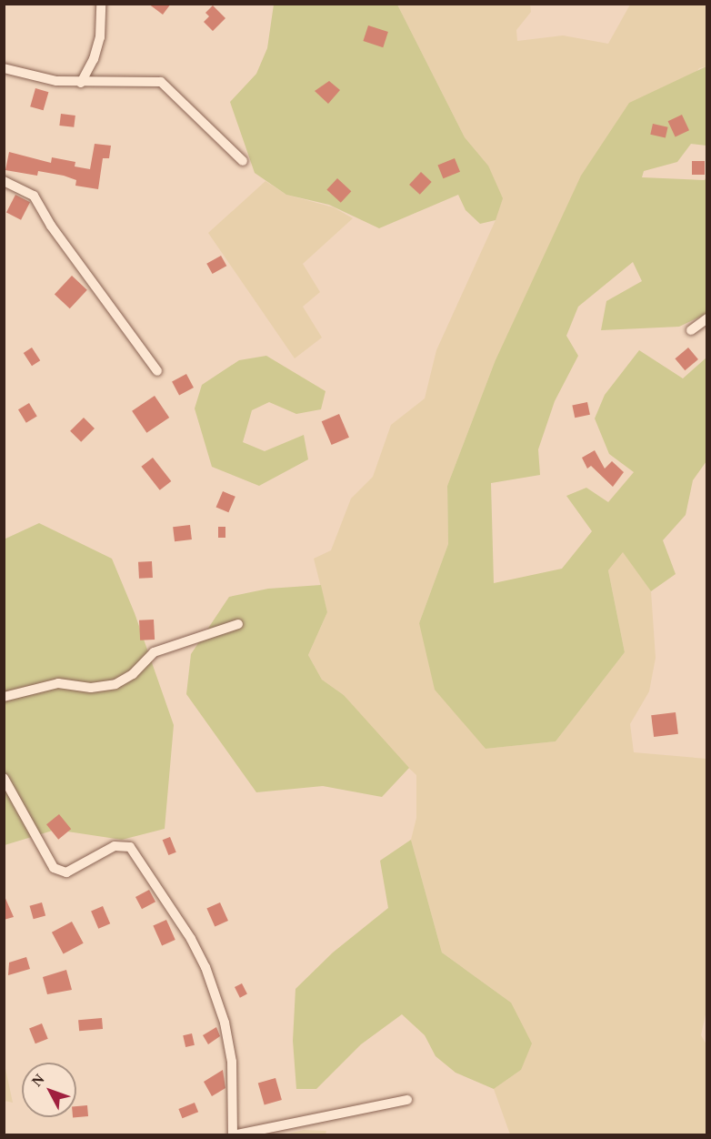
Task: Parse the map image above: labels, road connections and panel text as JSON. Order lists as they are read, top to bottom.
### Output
{
  "north": "top left"
}
